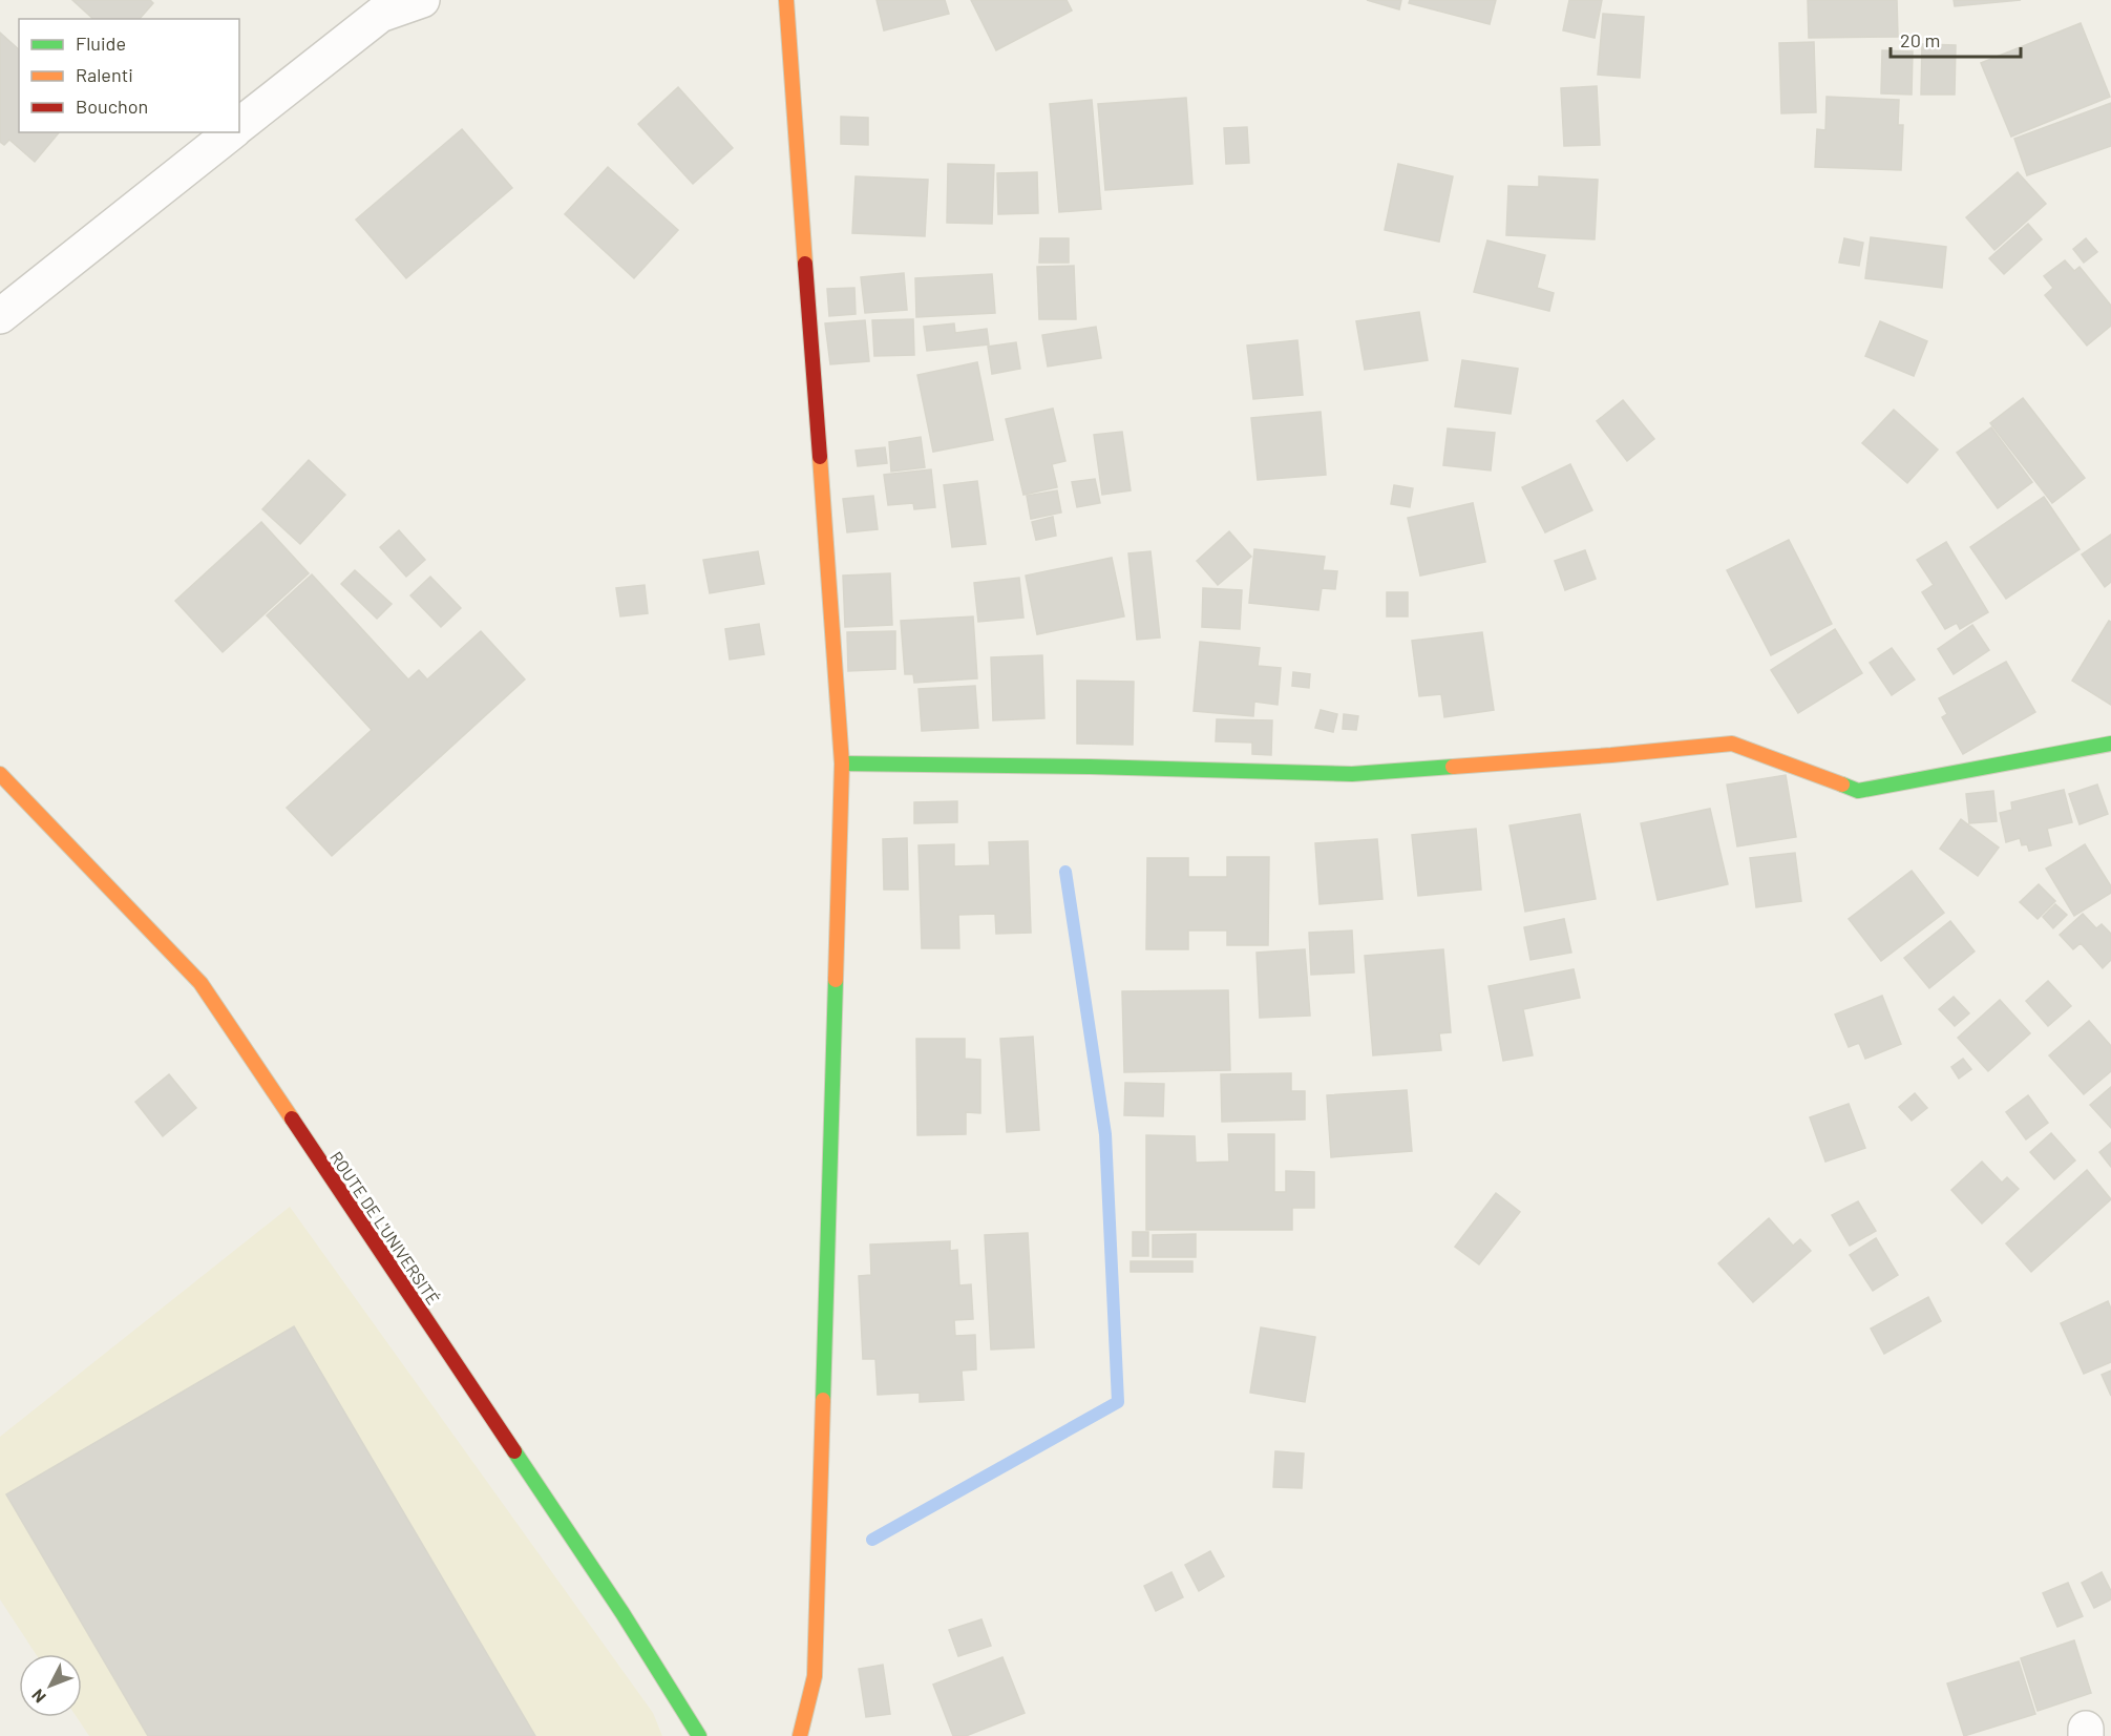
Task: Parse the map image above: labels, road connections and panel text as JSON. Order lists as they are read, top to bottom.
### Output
{
  "streets": {
    "street": ["ROUTE DE L'UNIVERSITÉ"]
  },
  "legend": ["Fluide", "Ralenti", "Bouchon"],
  "scale_bar": "20 m",
  "north": "bottom left"
}
